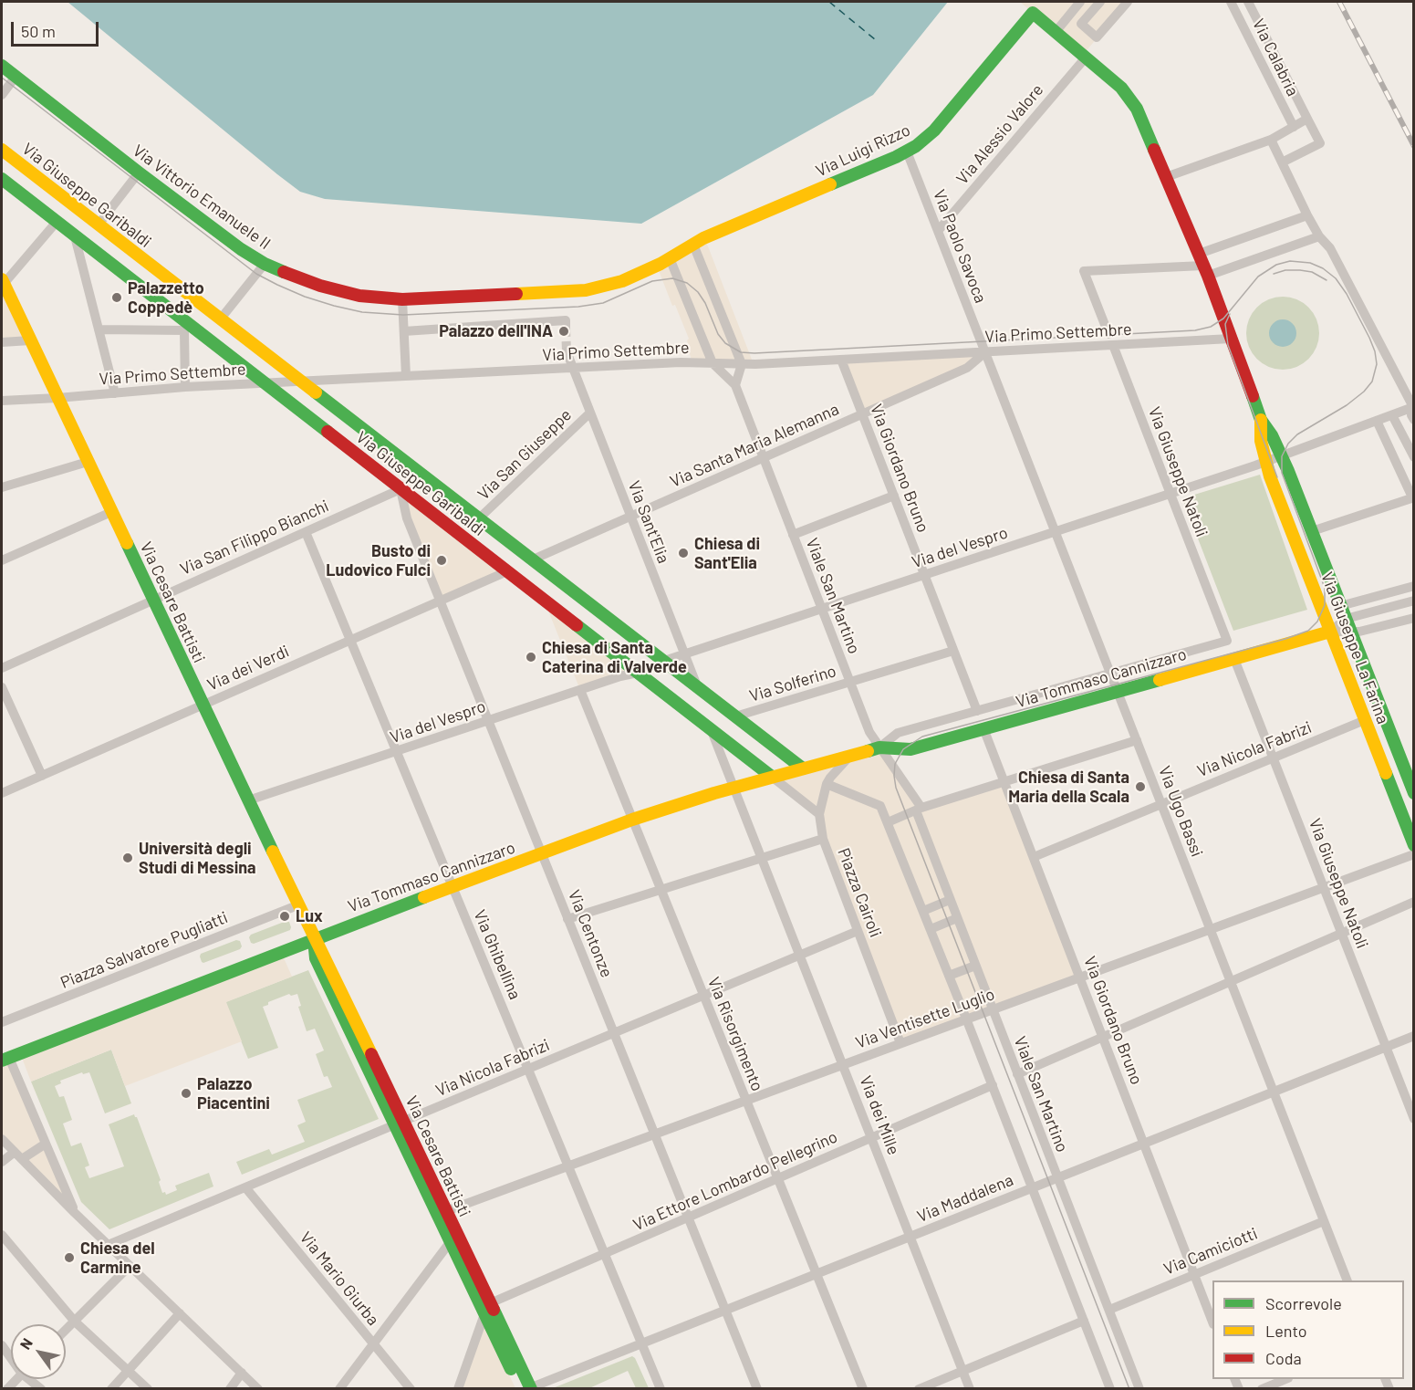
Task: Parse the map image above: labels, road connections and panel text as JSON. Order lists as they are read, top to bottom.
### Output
{
  "streets": {
    "main road": [
      "Via Luigi Rizzo",
      "Via Giuseppe Garibaldi",
      "Via Vittorio Emanuele II",
      "Via Cesare Battisti",
      "Via Giuseppe La Farina",
      "Via Tommaso Cannizzaro"
    ],
    "street": [
      "Via Calabria",
      "Via Alessio Valore",
      "Via Paolo Savoca",
      "Via Primo Settembre",
      "Via Santa Maria Alemanna",
      "Via San Giuseppe",
      "Via Giordano Bruno",
      "Via Giuseppe Natoli",
      "Via Sant'Elia",
      "Via San Filippo Bianchi",
      "Via del Vespro",
      "Viale San Martino",
      "Via dei Verdi",
      "Via Solferino",
      "Via Nicola Fabrizi",
      "Via Ugo Bassi",
      "Piazza Cairoli",
      "Via Centonze",
      "Piazza Salvatore Pugliatti",
      "Via Ghibellina",
      "Via Ventisette Luglio",
      "Via Risorgimento",
      "Via dei Mille",
      "Via Ettore Lombardo Pellegrino",
      "Via Maddalena",
      "Via Camiciotti",
      "Via Mario Giurba"
    ]
  },
  "crossings": [
    ["Via Alessio Valore", "Via Paolo Savoca"],
    ["Via Luigi Rizzo", "Via Vittorio Emanuele II"],
    ["Via Luigi Rizzo", "Via Paolo Savoca"],
    ["Via Giuseppe Garibaldi", "Via Primo Settembre"],
    ["Via Giuseppe Garibaldi", "Via Santa Maria Alemanna"],
    ["Via Giuseppe Garibaldi", "Via San Giuseppe"],
    ["Via Giuseppe Garibaldi", "Via Sant'Elia"],
    ["Via Giuseppe Garibaldi", "Via San Filippo Bianchi"],
    ["Via Giuseppe Garibaldi", "Via del Vespro"],
    ["Via Giuseppe Garibaldi", "Via dei Verdi"],
    ["Via Giuseppe Garibaldi", "Via Tommaso Cannizzaro"],
    ["Via Giuseppe Garibaldi", "Via Solferino"],
    ["Via Giuseppe Garibaldi", "Piazza Cairoli"],
    ["Via Giuseppe Garibaldi", "Via Centonze"],
    ["Via Giuseppe Garibaldi", "Via dei Mille"],
    ["Via Paolo Savoca", "Via Primo Settembre"],
    ["Via Paolo Savoca", "Via Santa Maria Alemanna"],
    ["Via Paolo Savoca", "Via Ugo Bassi"],
    ["Via Primo Settembre", "Via Santa Maria Alemanna"],
    ["Via Primo Settembre", "Via Giordano Bruno"],
    ["Via Primo Settembre", "Via Giuseppe Natoli"],
    ["Via Primo Settembre", "Via Sant'Elia"],
    ["Via Primo Settembre", "Via Cesare Battisti"],
    ["Via Primo Settembre", "Via Ugo Bassi"],
    ["Via Santa Maria Alemanna", "Via Giordano Bruno"],
    ["Via Santa Maria Alemanna", "Via Sant'Elia"],
    ["Via Santa Maria Alemanna", "Viale San Martino"],
    ["Via Santa Maria Alemanna", "Via Ugo Bassi"],
    ["Via San Giuseppe", "Via Sant'Elia"],
    ["Via Giordano Bruno", "Via del Vespro"],
    ["Via Giordano Bruno", "Via Tommaso Cannizzaro"],
    ["Via Giordano Bruno", "Via Solferino"],
    ["Via Giordano Bruno", "Via Nicola Fabrizi"],
    ["Via Giordano Bruno", "Via Ventisette Luglio"],
    ["Via Giordano Bruno", "Via Maddalena"],
    ["Via Giordano Bruno", "Via Camiciotti"],
    ["Via Giuseppe Natoli", "Via del Vespro"],
    ["Via Giuseppe Natoli", "Via Tommaso Cannizzaro"],
    ["Via Giuseppe Natoli", "Via Nicola Fabrizi"],
    ["Via Giuseppe Natoli", "Via Ventisette Luglio"],
    ["Via Giuseppe Natoli", "Via Maddalena"],
    ["Via Sant'Elia", "Via del Vespro"],
    ["Via San Filippo Bianchi", "Via Cesare Battisti"],
    ["Via San Filippo Bianchi", "Via Centonze"],
    ["Via San Filippo Bianchi", "Via Ghibellina"],
    ["Via del Vespro", "Viale San Martino"],
    ["Via del Vespro", "Via Cesare Battisti"],
    ["Via del Vespro", "Via Giuseppe La Farina"],
    ["Via del Vespro", "Via Ugo Bassi"],
    ["Via del Vespro", "Via Centonze"],
    ["Via del Vespro", "Via Ghibellina"],
    ["Via del Vespro", "Via Risorgimento"],
    ["Viale San Martino", "Via Tommaso Cannizzaro"],
    ["Viale San Martino", "Via Solferino"],
    ["Viale San Martino", "Via Ventisette Luglio"],
    ["Viale San Martino", "Via Maddalena"],
    ["Viale San Martino", "Via Camiciotti"],
    ["Via Cesare Battisti", "Via dei Verdi"],
    ["Via Cesare Battisti", "Via Tommaso Cannizzaro"],
    ["Via Cesare Battisti", "Via Nicola Fabrizi"],
    ["Via Cesare Battisti", "Piazza Salvatore Pugliatti"],
    ["Via Cesare Battisti", "Via Ventisette Luglio"],
    ["Via Cesare Battisti", "Via Ettore Lombardo Pellegrino"],
    ["Via Cesare Battisti", "Via Maddalena"],
    ["Via Giuseppe La Farina", "Via Tommaso Cannizzaro"],
    ["Via Giuseppe La Farina", "Via Nicola Fabrizi"],
    ["Via dei Verdi", "Via Centonze"],
    ["Via dei Verdi", "Via Ghibellina"],
    ["Via Tommaso Cannizzaro", "Via Ugo Bassi"],
    ["Via Tommaso Cannizzaro", "Piazza Cairoli"],
    ["Via Tommaso Cannizzaro", "Via Centonze"],
    ["Via Tommaso Cannizzaro", "Via Ghibellina"],
    ["Via Tommaso Cannizzaro", "Via Risorgimento"],
    ["Via Tommaso Cannizzaro", "Via dei Mille"],
    ["Via Nicola Fabrizi", "Via Ugo Bassi"],
    ["Via Nicola Fabrizi", "Piazza Cairoli"],
    ["Via Nicola Fabrizi", "Via Centonze"],
    ["Via Nicola Fabrizi", "Via Ghibellina"],
    ["Via Nicola Fabrizi", "Via Risorgimento"],
    ["Via Nicola Fabrizi", "Via dei Mille"],
    ["Via Nicola Fabrizi", "Via Mario Giurba"],
    ["Via Ugo Bassi", "Via Ventisette Luglio"],
    ["Via Ugo Bassi", "Via Maddalena"],
    ["Via Ugo Bassi", "Via Camiciotti"],
    ["Piazza Cairoli", "Via Ventisette Luglio"],
    ["Via Centonze", "Via Ventisette Luglio"],
    ["Via Centonze", "Via Ettore Lombardo Pellegrino"],
    ["Via Centonze", "Via Maddalena"],
    ["Via Ghibellina", "Via Ventisette Luglio"],
    ["Via Ghibellina", "Via Ettore Lombardo Pellegrino"],
    ["Via Ghibellina", "Via Maddalena"],
    ["Via Ventisette Luglio", "Via Risorgimento"],
    ["Via Ventisette Luglio", "Via dei Mille"],
    ["Via Risorgimento", "Via Ettore Lombardo Pellegrino"],
    ["Via Risorgimento", "Via Maddalena"],
    ["Via dei Mille", "Via Ettore Lombardo Pellegrino"],
    ["Via dei Mille", "Via Maddalena"]
  ],
  "places": [
    "Palazzetto Coppedè",
    "Palazzo dell'INA",
    "Chiesa di Sant'Elia",
    "Busto di Ludovico Fulci",
    "Chiesa di Santa Caterina di Valverde",
    "Chiesa di Santa Maria della Scala",
    "Università degli Studi di Messina",
    "Lux",
    "Palazzo Piacentini",
    "Chiesa del Carmine"
  ],
  "legend": ["Scorrevole", "Lento", "Coda"],
  "scale_bar": "50 m",
  "north": "top left"
}
